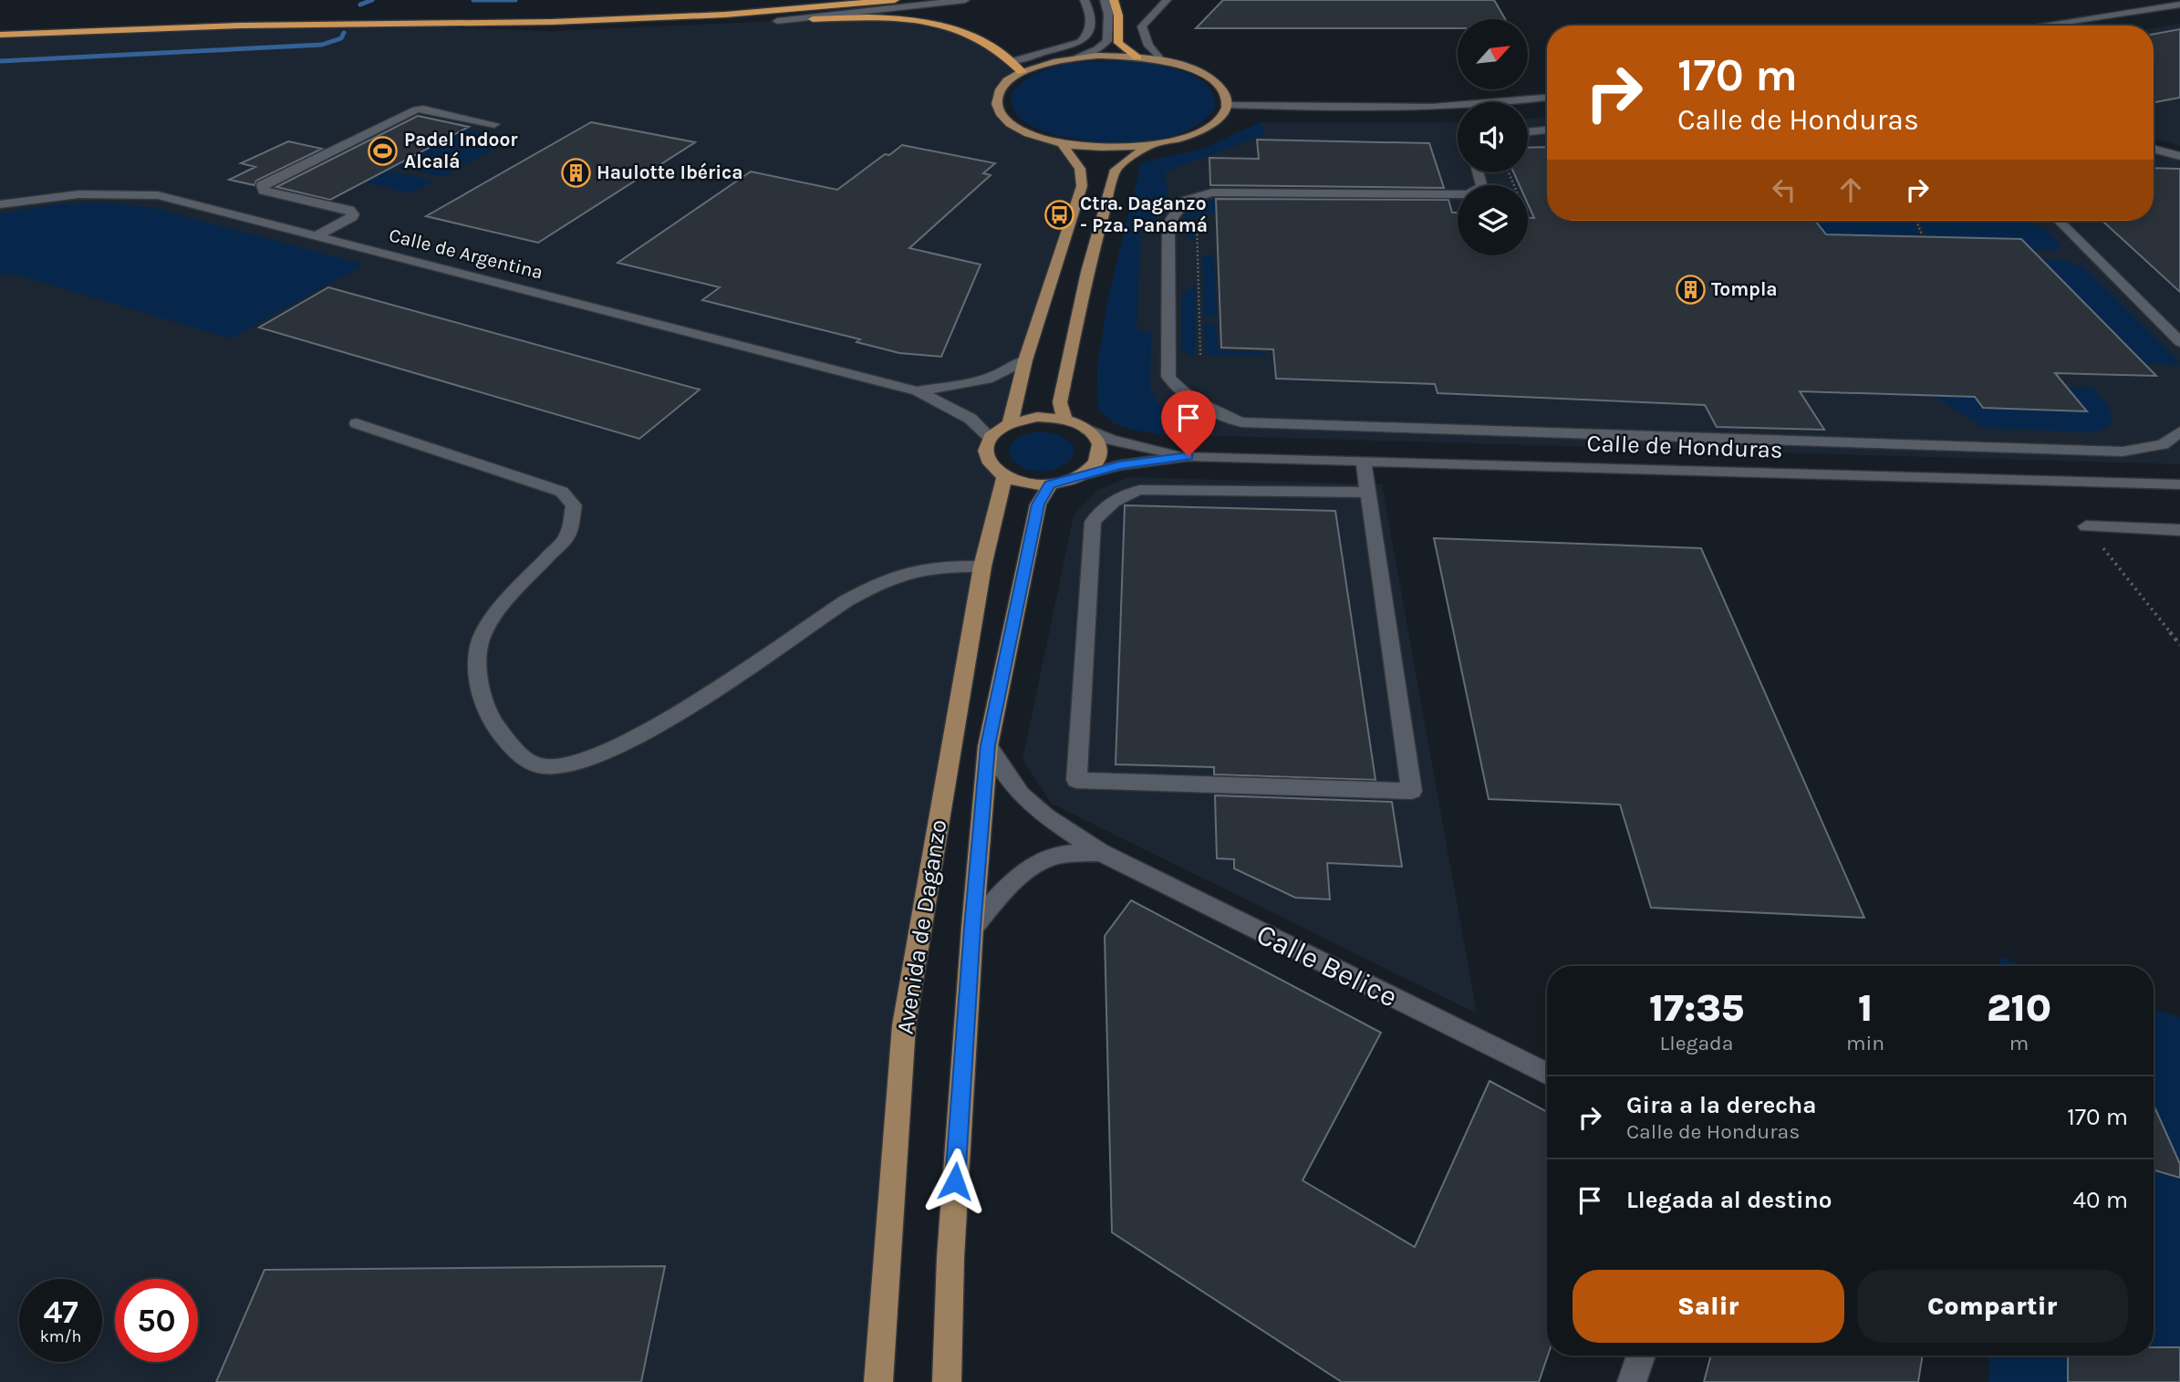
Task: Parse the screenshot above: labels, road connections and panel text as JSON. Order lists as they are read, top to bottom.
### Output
{
  "streets": {
    "main road": ["Avenida de Daganzo"],
    "street": ["Calle de Argentina", "Calle de Honduras", "Calle Belice"]
  },
  "crossings": [
    ["Calle de Argentina", "Calle de Honduras"],
    ["Calle de Argentina", "Avenida de Daganzo"],
    ["Calle de Honduras", "Avenida de Daganzo"],
    ["Avenida de Daganzo", "Calle Belice"]
  ],
  "places": {
    "sports": ["Padel Indoor Alcalá"],
    "building": ["Haulotte Ibérica", "Tompla"],
    "bus stop": ["Ctra. Daganzo - Pza. Panamá"]
  },
  "north": "top right",
  "page": {
    "turn": ["170 m", "Calle de Honduras"],
    "eta": [
      "17:35",
      "Llegada",
      "1",
      "min",
      "210",
      "m"
    ],
    "list": [
      {
        "name": "Gira a la derecha",
        "note": "Calle de Honduras",
        "value": "170 m"
      },
      {
        "name": "Llegada al destino",
        "value": "40 m"
      }
    ],
    "buttons": ["Salir", "Compartir"],
    "speed": "47 km/h",
    "limit": "50"
  }
}
